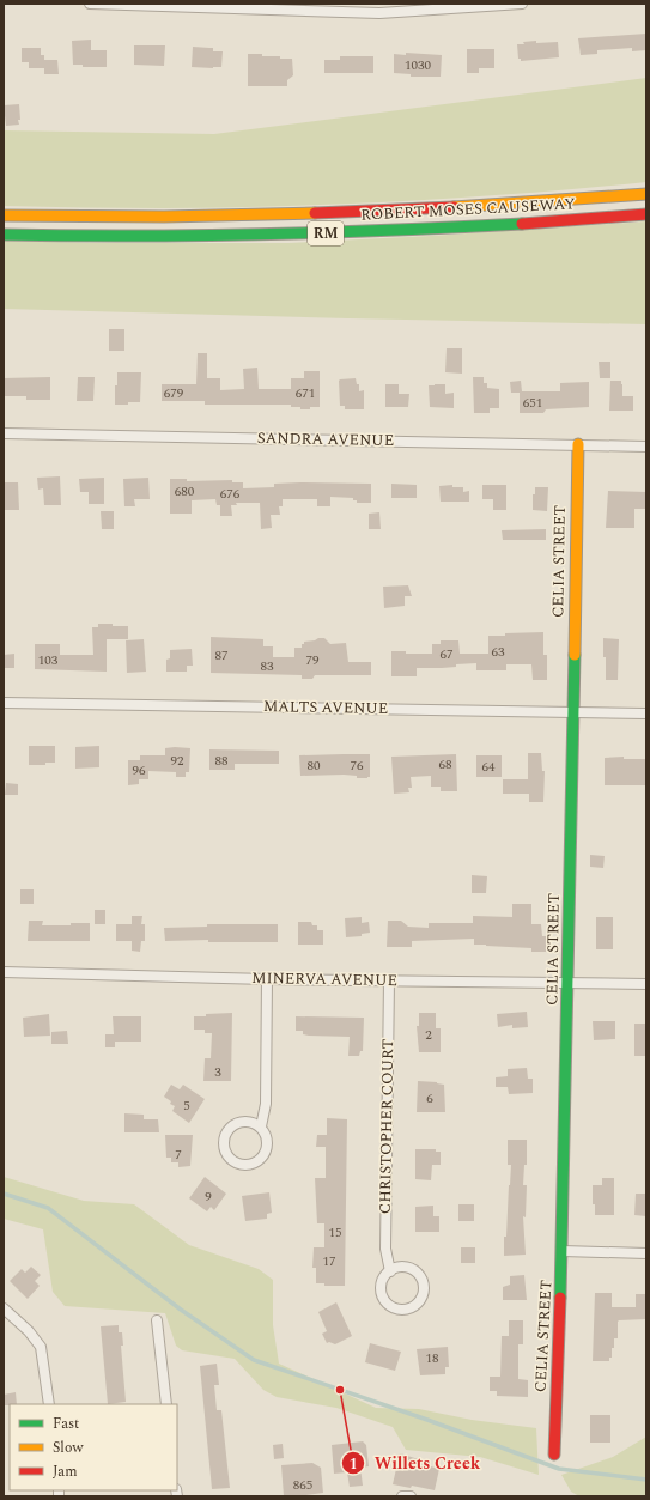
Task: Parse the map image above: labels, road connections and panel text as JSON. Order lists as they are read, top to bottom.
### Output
{
  "streets": {
    "main road": ["ROBERT MOSES CAUSEWAY", "RM", "CELIA STREET"],
    "street": [
      "SANDRA AVENUE",
      "MALTS AVENUE",
      "MINERVA AVENUE",
      "CHRISTOPHER COURT"
    ]
  },
  "crossings": [
    ["SANDRA AVENUE", "CELIA STREET"],
    ["CELIA STREET", "MALTS AVENUE"],
    ["CELIA STREET", "MINERVA AVENUE"],
    ["MINERVA AVENUE", "CHRISTOPHER COURT"]
  ],
  "places": ["Willets Creek"],
  "house_numbers": [
    "1030",
    "679",
    "671",
    "651",
    "680",
    "676",
    "63",
    "67",
    "87",
    "103",
    "79",
    "83",
    "92",
    "88",
    "68",
    "80",
    "76",
    "64",
    "96",
    "2",
    "3",
    "6",
    "5",
    "7",
    "9",
    "15",
    "17",
    "18",
    "865"
  ],
  "legend": ["Fast", "Slow", "Jam"]
}
